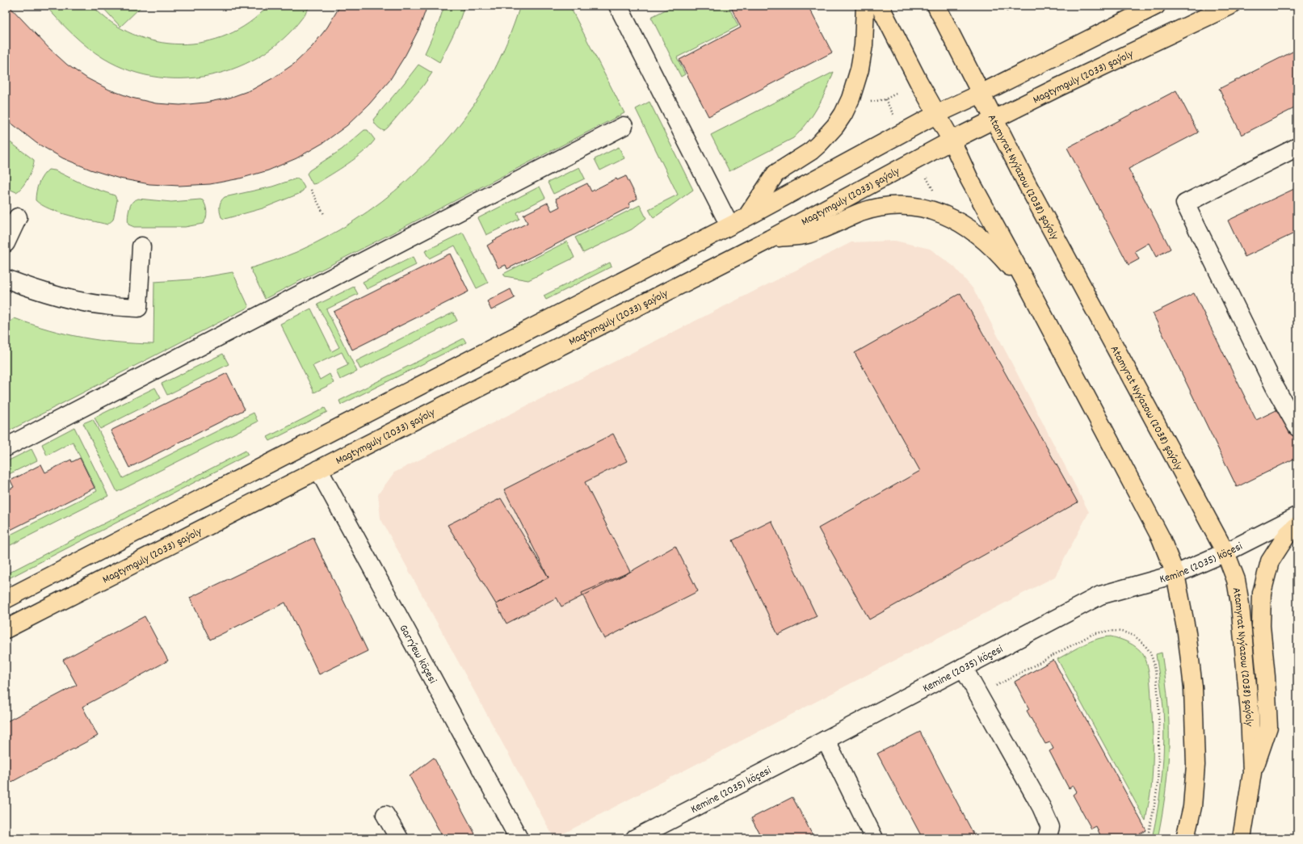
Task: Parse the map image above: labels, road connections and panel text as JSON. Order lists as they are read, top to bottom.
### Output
{
  "streets": {
    "main road": ["Magtymguly (2033) şaýoly", "Atamyrat Nyýazow (2038) şaýoly"],
    "street": ["Kemine (2035) köçesi", "Garrýew köçesi"]
  },
  "crossings": [
    ["Magtymguly (2033) şaýoly", "Atamyrat Nyýazow (2038) şaýoly"],
    ["Magtymguly (2033) şaýoly", "Garrýew köçesi"],
    ["Atamyrat Nyýazow (2038) şaýoly", "Kemine (2035) köçesi"]
  ]
}
